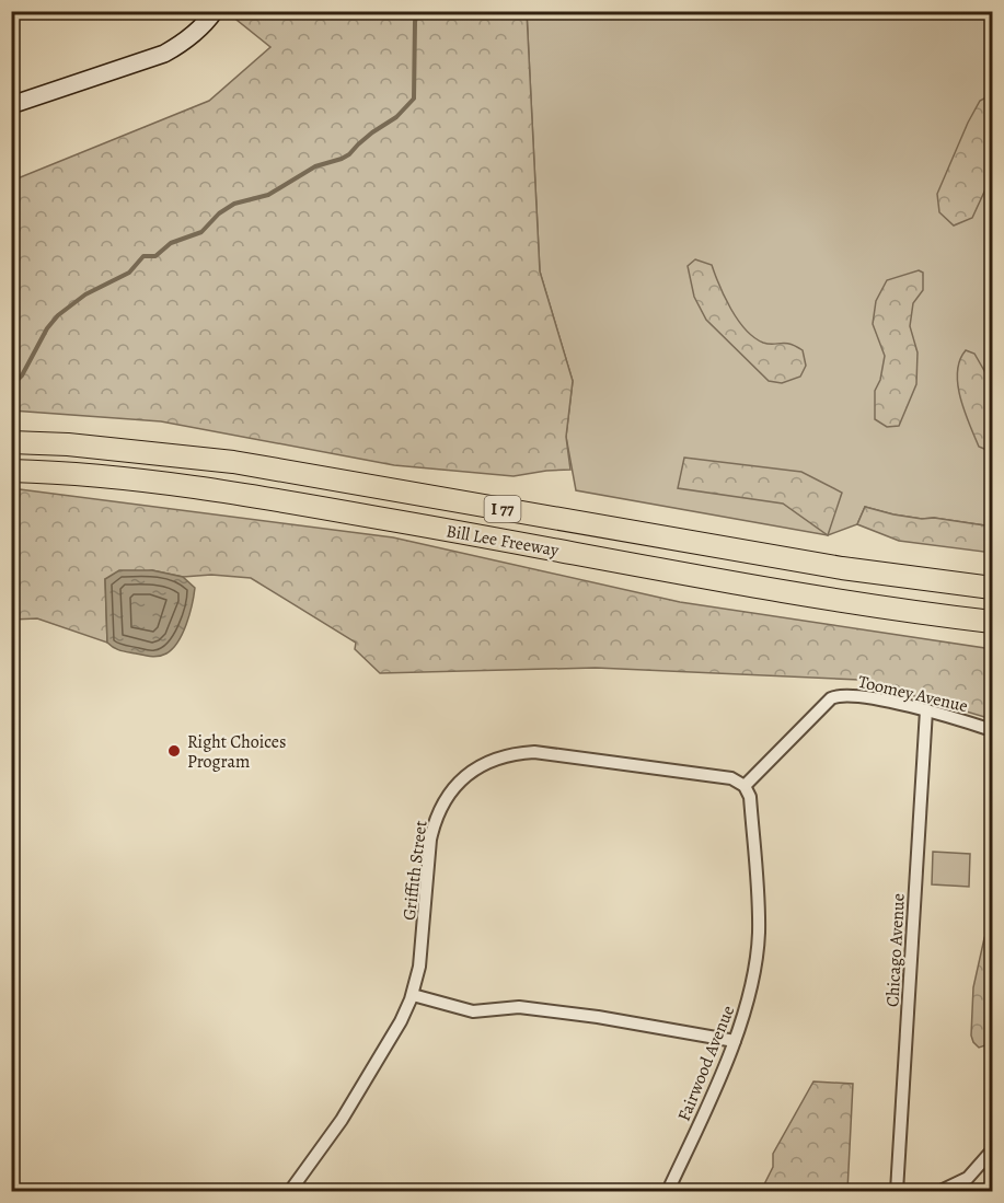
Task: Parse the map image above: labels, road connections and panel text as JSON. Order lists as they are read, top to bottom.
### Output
{
  "streets": {
    "highway": ["I 77", "Bill Lee Freeway"],
    "street": [
      "Toomey Avenue",
      "Griffith Street",
      "Chicago Avenue",
      "Fairwood Avenue"
    ]
  },
  "crossings": [
    ["Toomey Avenue", "Griffith Street"],
    ["Toomey Avenue", "Chicago Avenue"],
    ["Toomey Avenue", "Fairwood Avenue"],
    ["Griffith Street", "Fairwood Avenue"]
  ],
  "places": ["Right Choices Program"]
}
